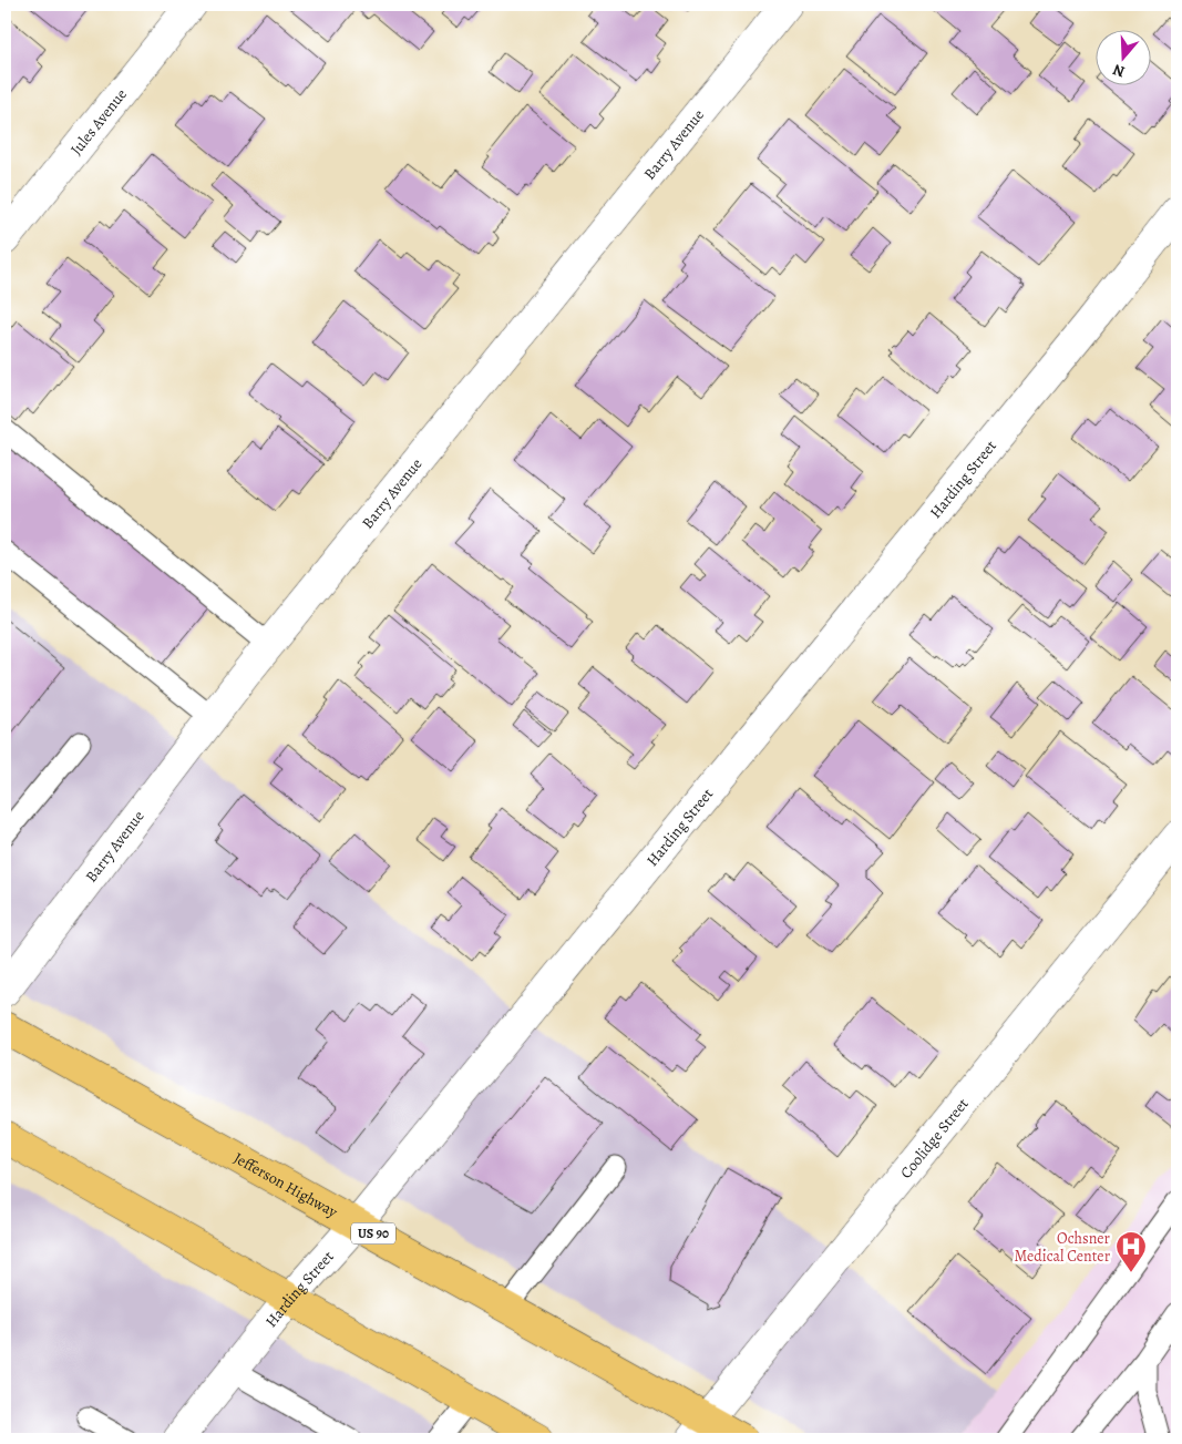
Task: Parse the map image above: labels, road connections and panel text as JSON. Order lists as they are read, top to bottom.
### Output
{
  "streets": {
    "main road": ["Jefferson Highway", "US 90"],
    "street": [
      "Jules Avenue",
      "Barry Avenue",
      "Harding Street",
      "Coolidge Street"
    ]
  },
  "crossings": [
    ["Harding Street", "Jefferson Highway"],
    ["Coolidge Street", "Jefferson Highway"]
  ],
  "places": {
    "hospital": ["Ochsner Medical Center"]
  },
  "north": "bottom"
}
